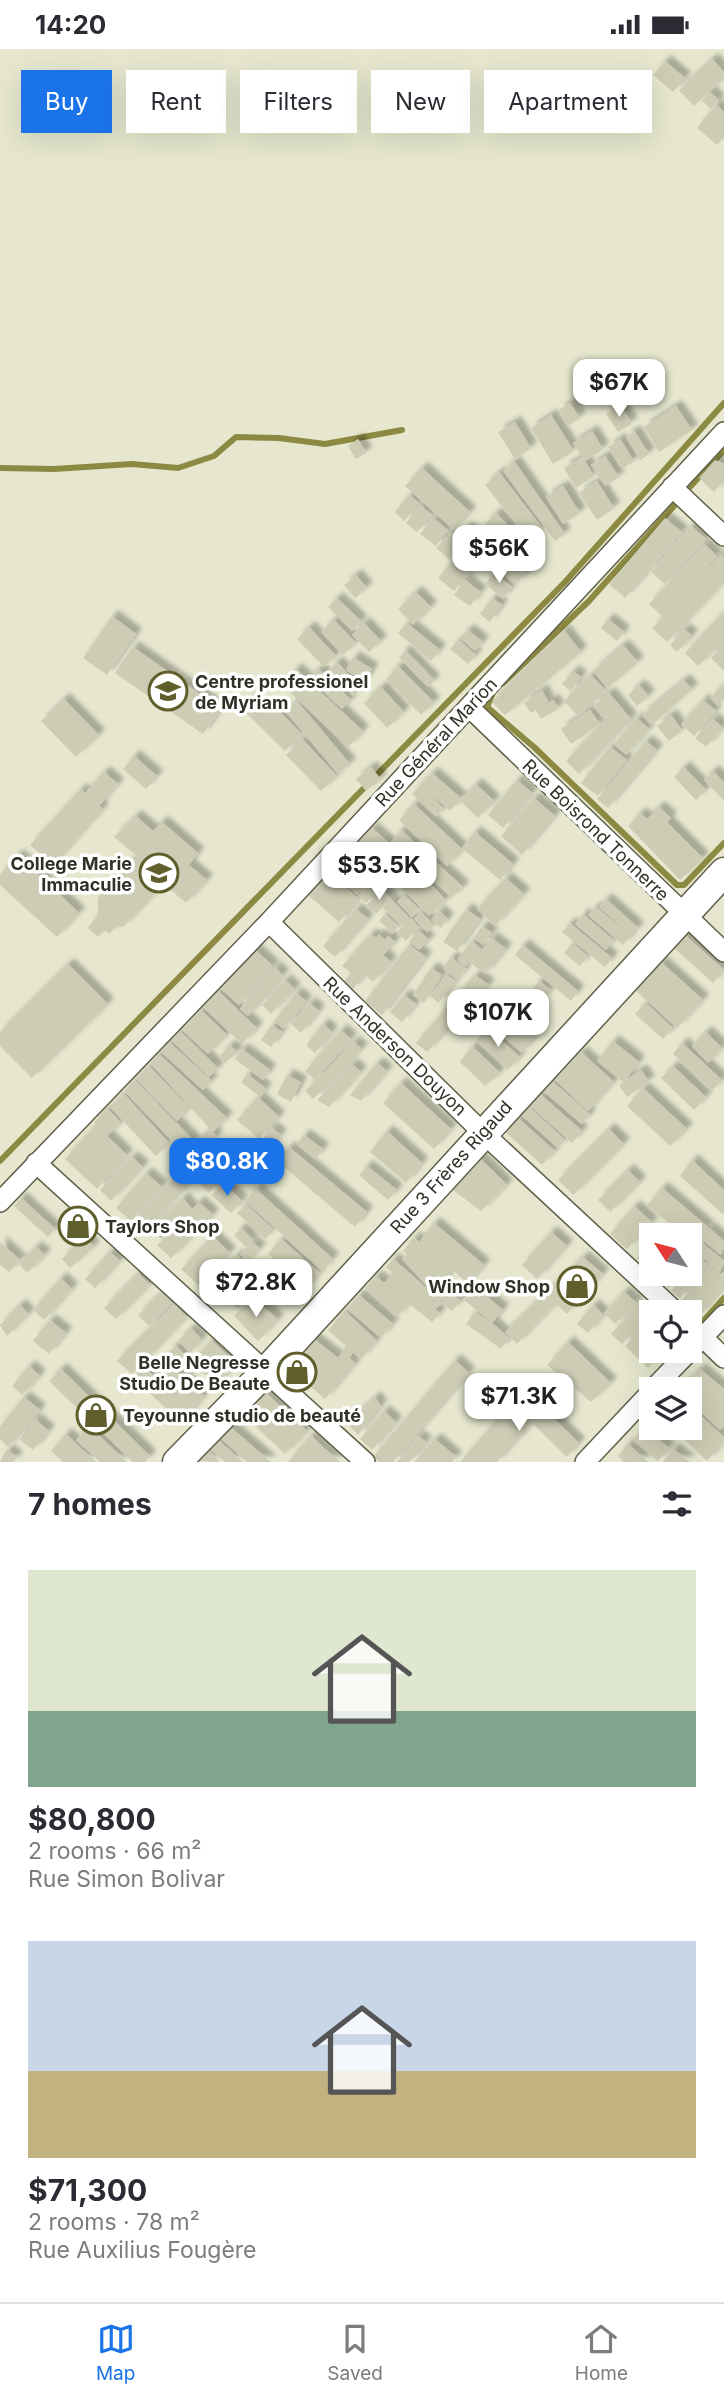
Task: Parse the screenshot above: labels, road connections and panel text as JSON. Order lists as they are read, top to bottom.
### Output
{
  "streets": {
    "street": [
      "Rue Général Marion",
      "Rue Boisrond Tonnerre",
      "Rue Anderson Douyon",
      "Rue 3 Frères Rigaud"
    ]
  },
  "crossings": [
    ["Rue Général Marion", "Rue Boisrond Tonnerre"],
    ["Rue Général Marion", "Rue Anderson Douyon"],
    ["Rue Boisrond Tonnerre", "Rue 3 Frères Rigaud"],
    ["Rue Anderson Douyon", "Rue 3 Frères Rigaud"]
  ],
  "places": {
    "school or university": ["Centre professionel de Myriam", "College Marie Immaculie"],
    "shop": [
      "Taylors Shop",
      "Window Shop",
      "Belle Negresse Studio De Beaute",
      "Teyounne studio de beauté"
    ]
  },
  "north": "top left",
  "page": {
    "status": "14:20",
    "chip": [
      "Buy",
      "Rent",
      "Filters",
      "New",
      "Apartment"
    ],
    "price": [
      "$67K",
      "$56K",
      "$53.5K",
      "$107K",
      "$80.8K",
      "$72.8K",
      "$71.3K"
    ],
    "heading": "7 homes",
    "list": [
      {
        "name": "$80,800",
        "note": "2 rooms · 66 m² · Rue Simon Bolivar"
      },
      {
        "name": "$71,300",
        "note": "2 rooms · 78 m² · Rue Auxilius Fougère"
      }
    ],
    "tabs": ["Map", "Saved", "Home"]
  }
}
